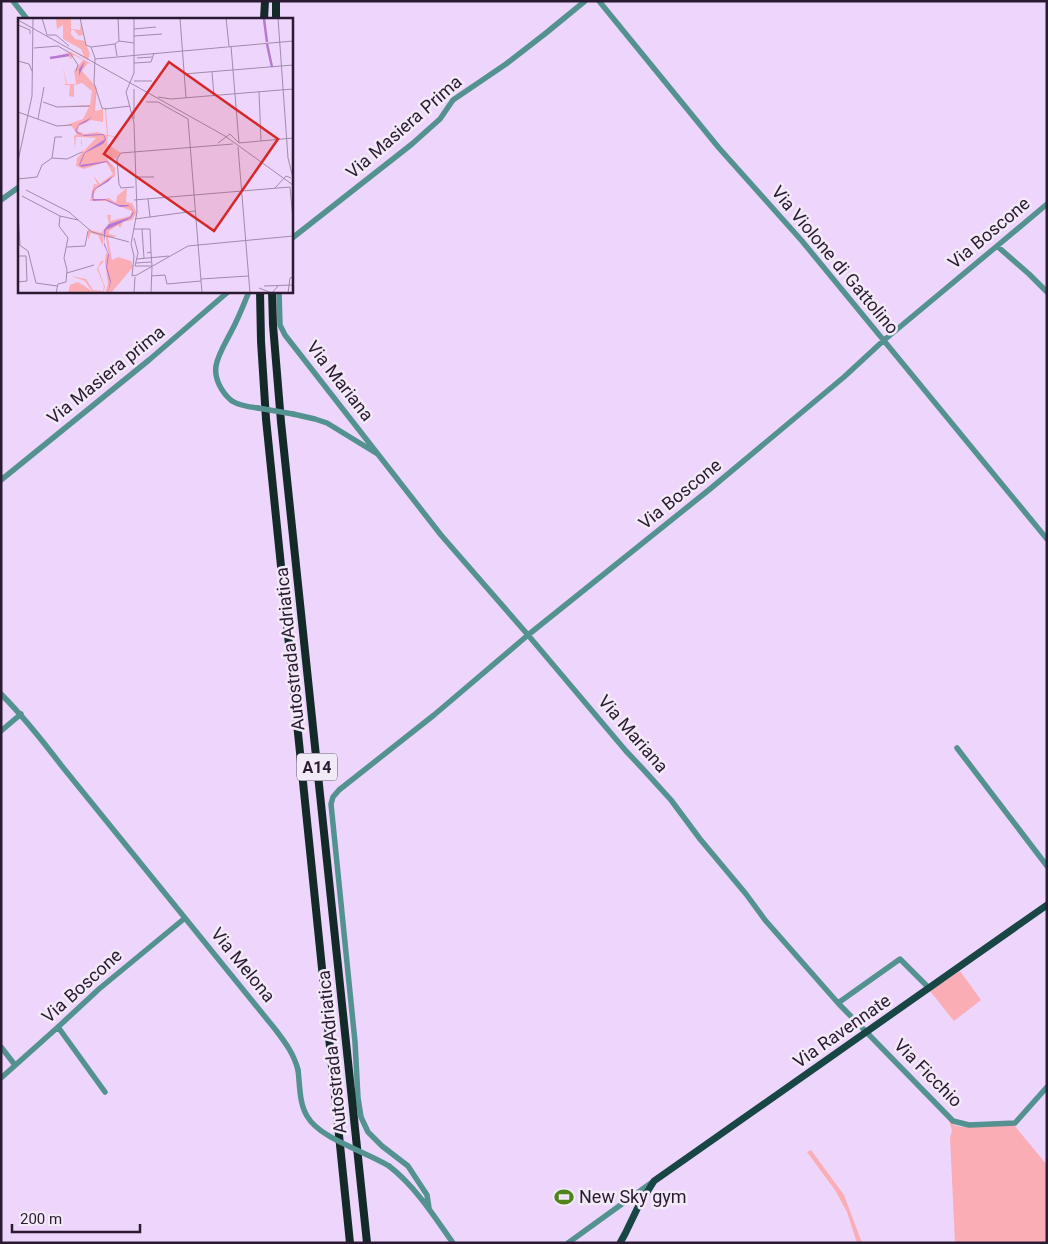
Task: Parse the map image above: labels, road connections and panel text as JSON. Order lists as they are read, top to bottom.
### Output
{
  "streets": {
    "highway": ["Autostrada Adriatica", "A14"],
    "main road": ["Via Ravennate"],
    "street": [
      "Via Masiera Prima",
      "Via Boscone",
      "Via Violone di Gattolino",
      "Via Masiera prima",
      "Via Mariana",
      "Via Melona",
      "Via Ficchio"
    ]
  },
  "crossings": [
    ["Via Boscone", "Via Violone di Gattolino"],
    ["Via Boscone", "Via Mariana"],
    ["Via Boscone", "Via Melona"],
    ["Via Mariana", "Via Ravennate"],
    ["Via Mariana", "Via Ficchio"],
    ["Via Ravennate", "Via Ficchio"]
  ],
  "places": {
    "sports": ["New Sky gym"]
  },
  "scale_bar": "200 m"
}
